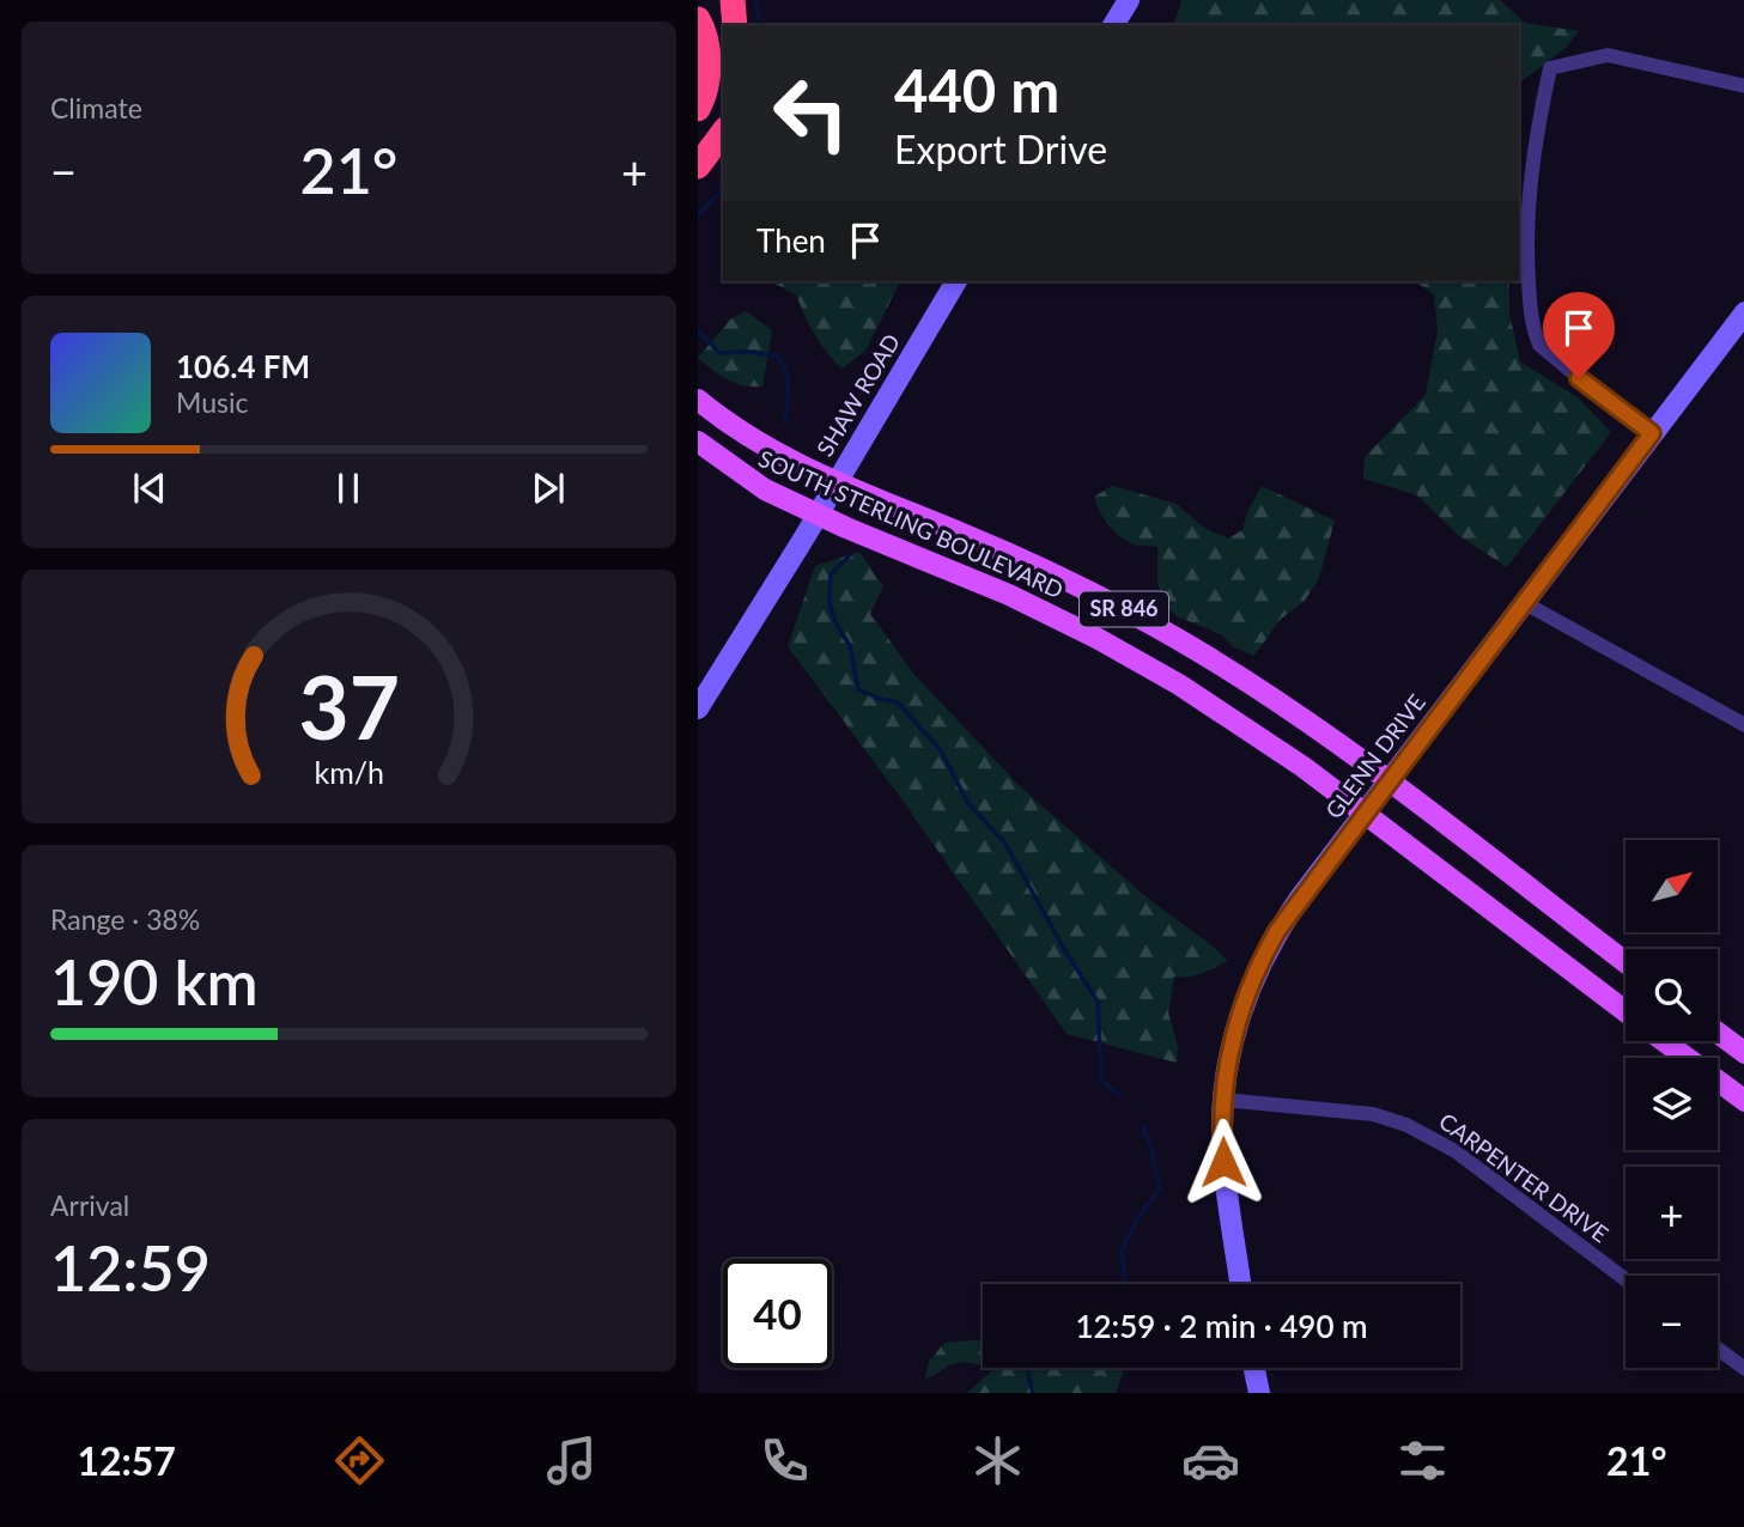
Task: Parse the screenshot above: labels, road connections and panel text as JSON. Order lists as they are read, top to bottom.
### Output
{
  "streets": {
    "main road": ["SOUTH STERLING BOULEVARD", "SR 846"],
    "street": ["SHAW ROAD", "GLENN DRIVE", "CARPENTER DRIVE"]
  },
  "crossings": [
    ["SHAW ROAD", "SOUTH STERLING BOULEVARD"],
    ["SOUTH STERLING BOULEVARD", "GLENN DRIVE"],
    ["GLENN DRIVE", "CARPENTER DRIVE"]
  ],
  "north": "top right",
  "page": {
    "tile": [
      "Climate",
      ["Range · 38%", "190 km"],
      ["Arrival", "12:59"]
    ],
    "turn": ["440 m", "Export Drive"],
    "heat": ["−", "21°", "+"],
    "then": "Then",
    "song": ["106.4 FM", "Music"],
    "map_buttons": ["+", "−"],
    "limit": "40",
    "trip": "12:59 · 2 min · 490 m",
    "tabs": ["12:57", "21°"],
    "gauge": ["37", "km/h"]
  }
}
